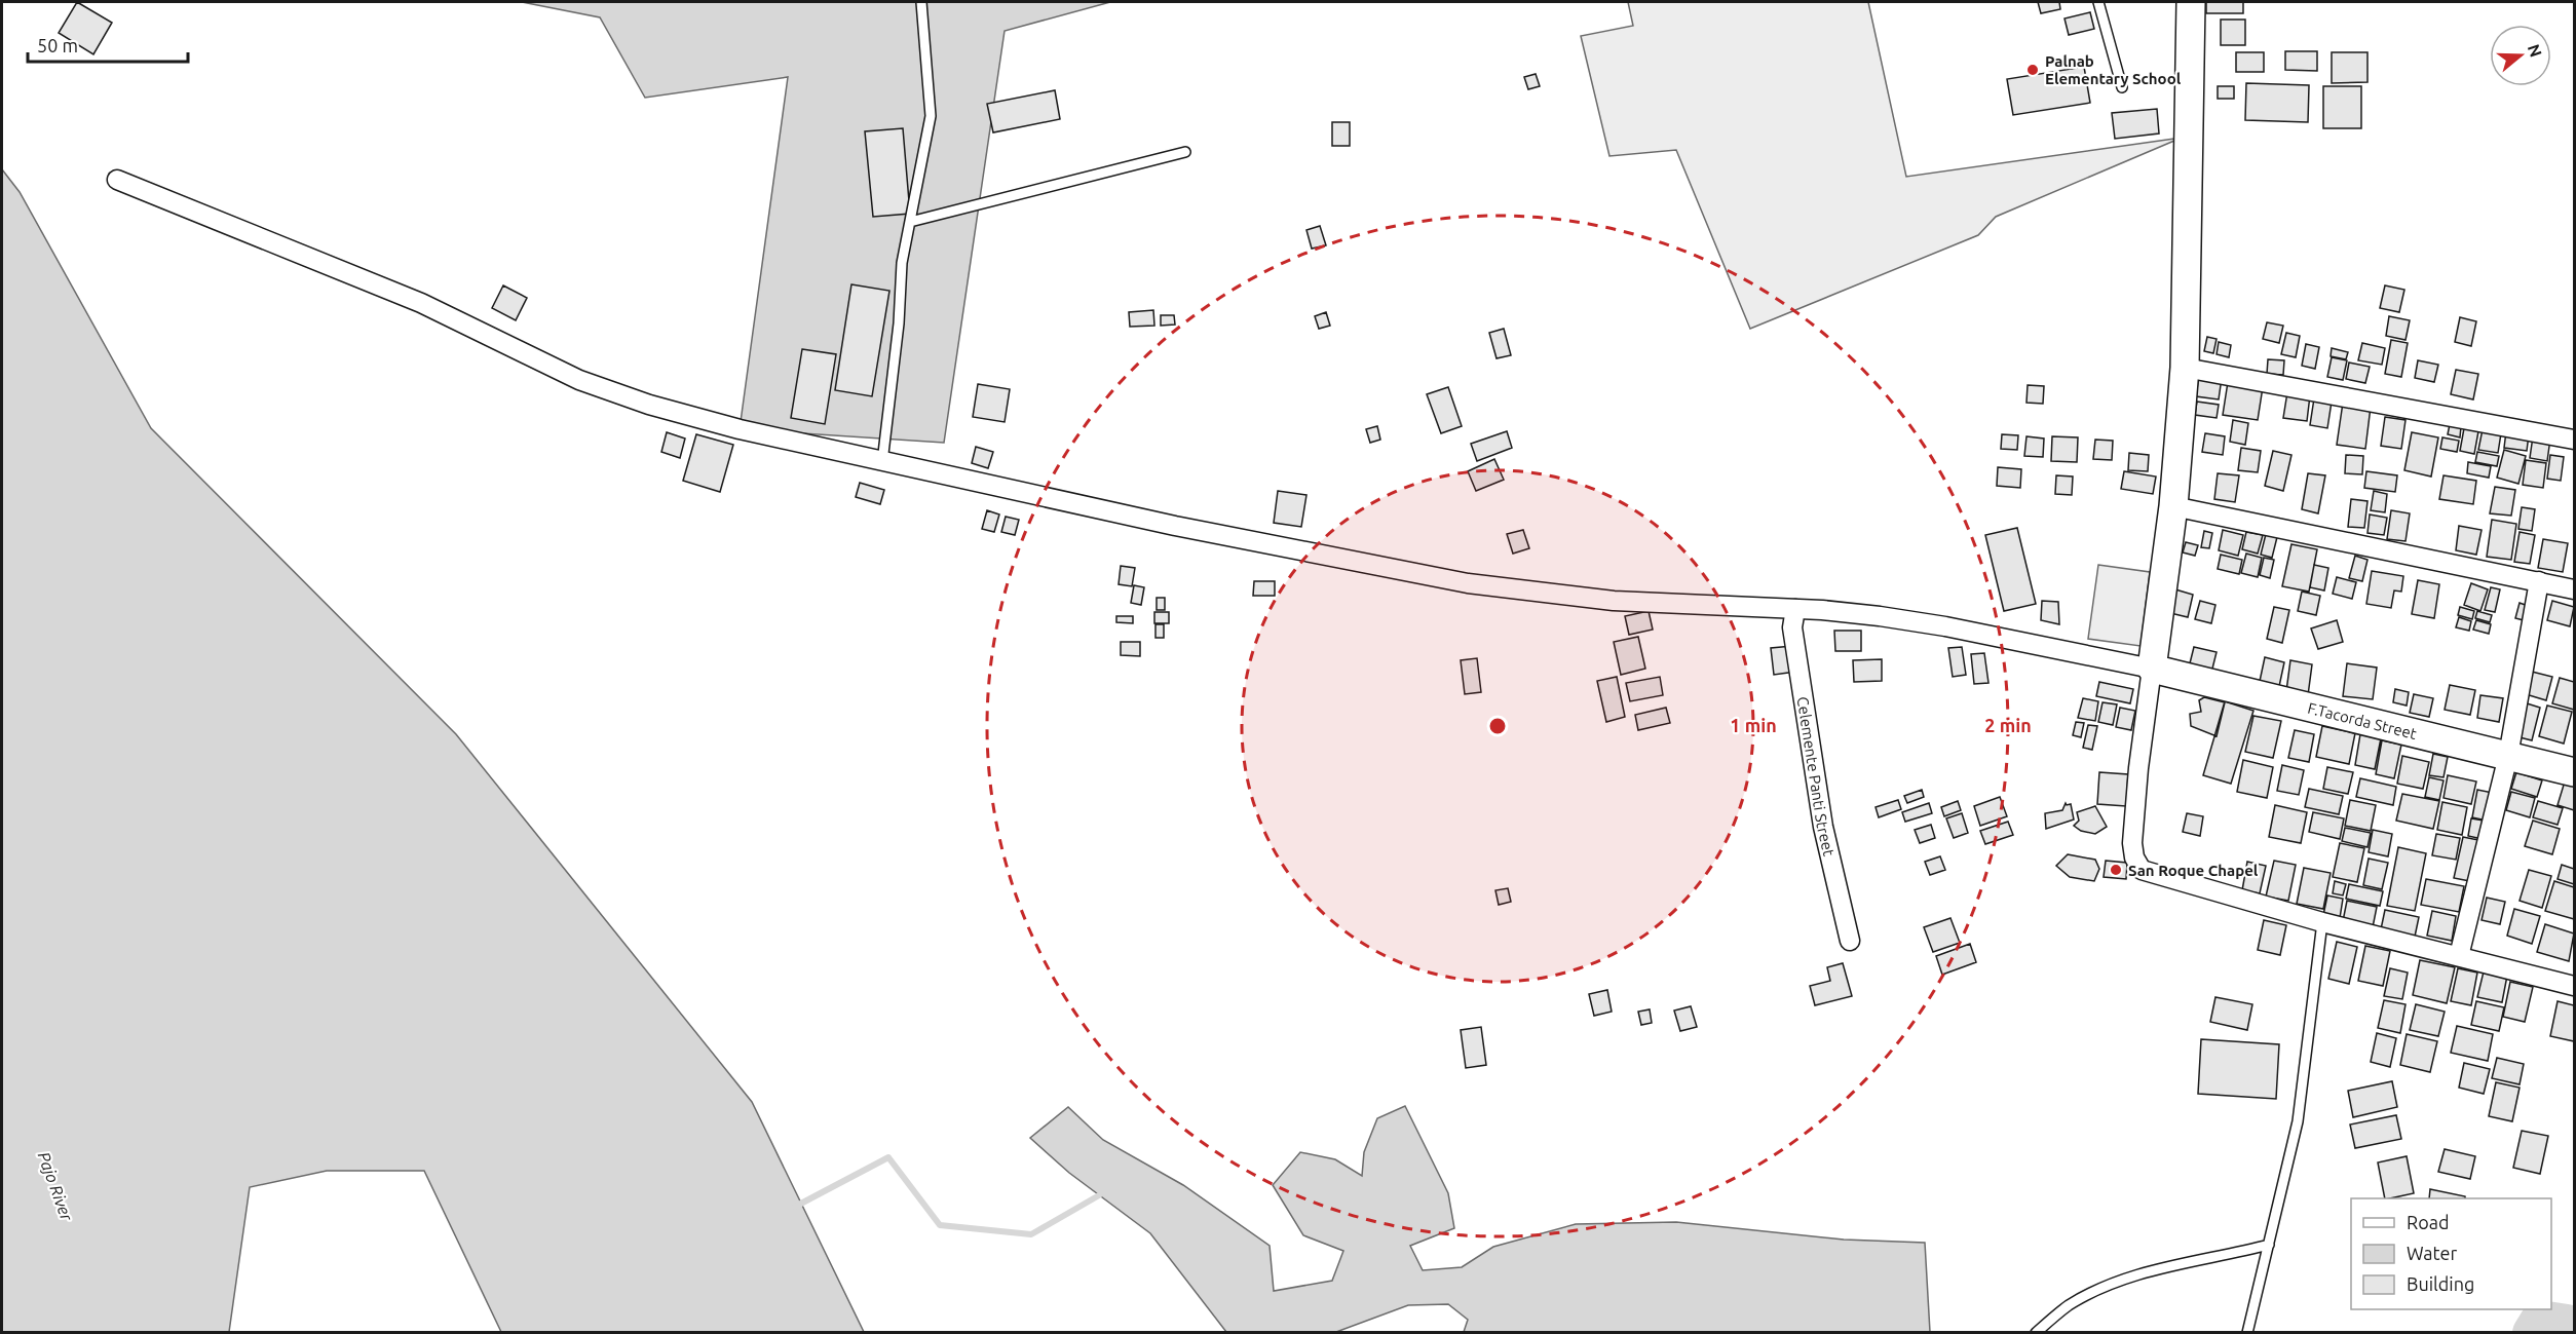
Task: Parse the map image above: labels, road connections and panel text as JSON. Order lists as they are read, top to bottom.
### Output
{
  "streets": {
    "street": ["F.Tacorda Street", "Celemente Panti Street"]
  },
  "water": ["Pajo River"],
  "places": ["Palnab Elementary School", "San Roque Chapel"],
  "legend": ["Road", "Water", "Building"],
  "scale_bar": "50 m",
  "north": "right",
  "rings": ["1 min", "2 min"]
}
